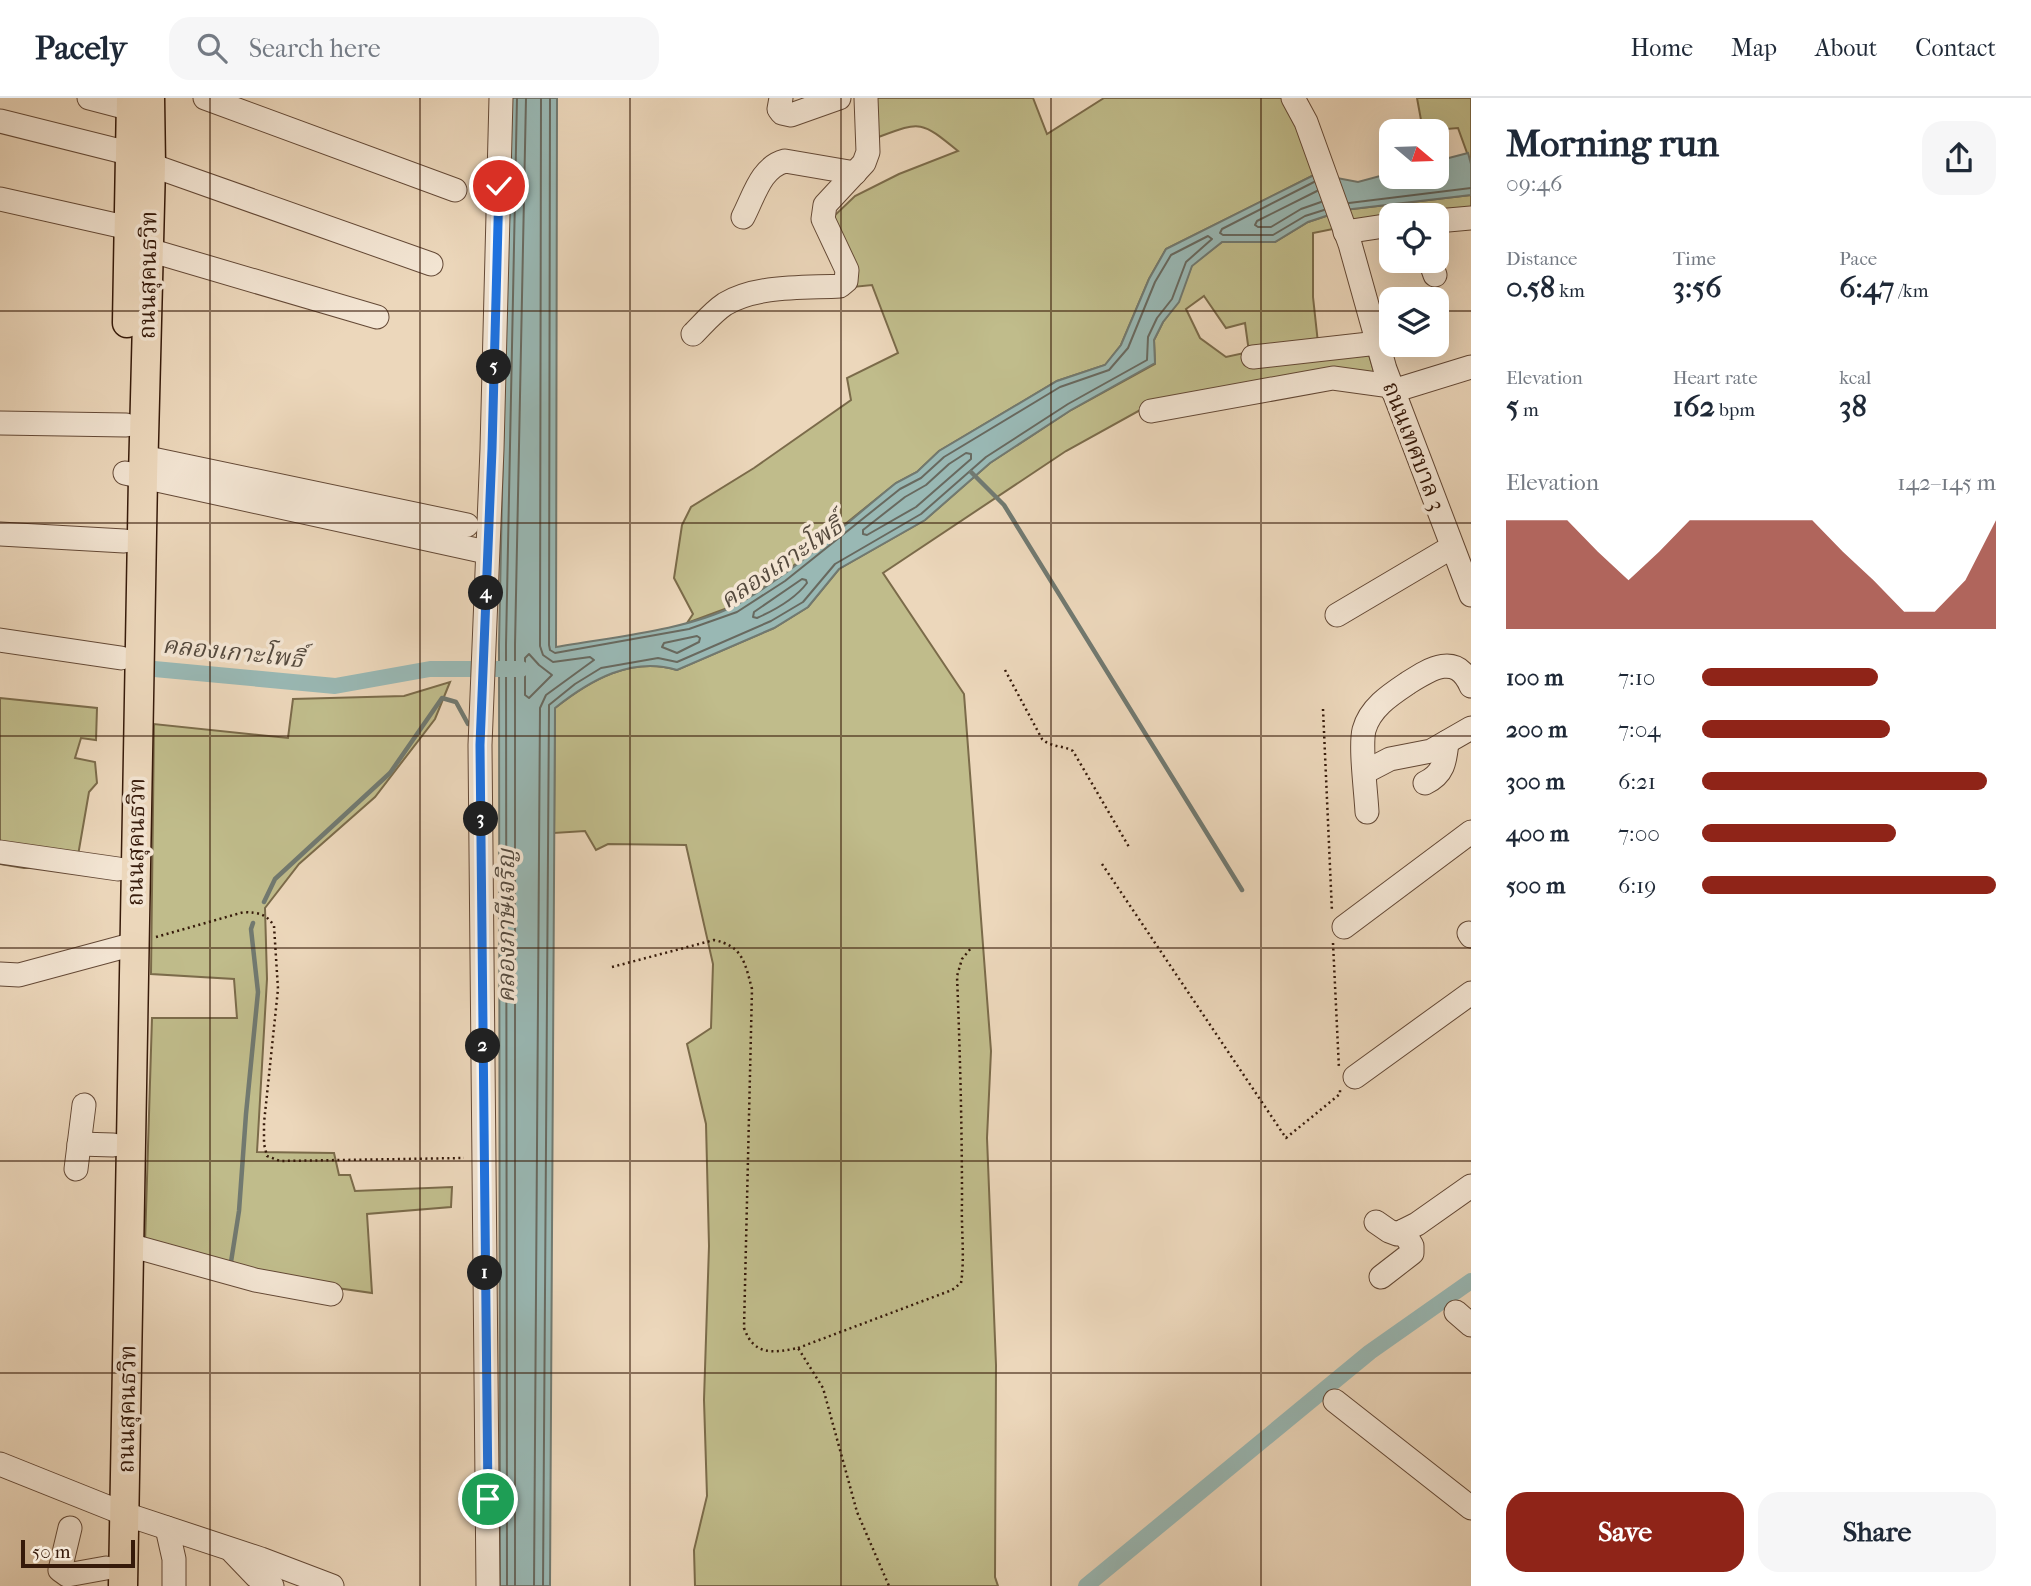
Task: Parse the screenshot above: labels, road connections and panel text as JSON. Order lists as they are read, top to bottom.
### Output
{
  "streets": {
    "main road": ["ถนนสุคนธวิท"],
    "street": ["ถนนเทศบาล 3"]
  },
  "water": ["คลองเกาะโพธิ์", "คลองภาษีเจริญ"],
  "scale_bar": "50 m",
  "north": "right",
  "page": {
    "header": "Pacely",
    "search": "Search here",
    "nav": [
      "Home",
      "Map",
      "About",
      "Contact"
    ],
    "heading": ["Morning run", "09:46"],
    "stats": [
      ["Distance", "0.58 km"],
      ["Time", "3:56"],
      ["Pace", "6:47 /km"],
      ["Elevation", "5 m"],
      ["Heart rate", "162 bpm"],
      ["kcal", "38"]
    ],
    "pins": [
      "5",
      "4",
      "3",
      "2",
      "1"
    ],
    "chart": ["Elevation", "142–145 m"],
    "list": [
      {
        "name": "100 m",
        "note": "7:10"
      },
      {
        "name": "200 m",
        "note": "7:04"
      },
      {
        "name": "300 m",
        "note": "6:21"
      },
      {
        "name": "400 m",
        "note": "7:00"
      },
      {
        "name": "500 m",
        "note": "6:19"
      }
    ],
    "buttons": ["Save", "Share"],
    "scale": "50 m"
  }
}
